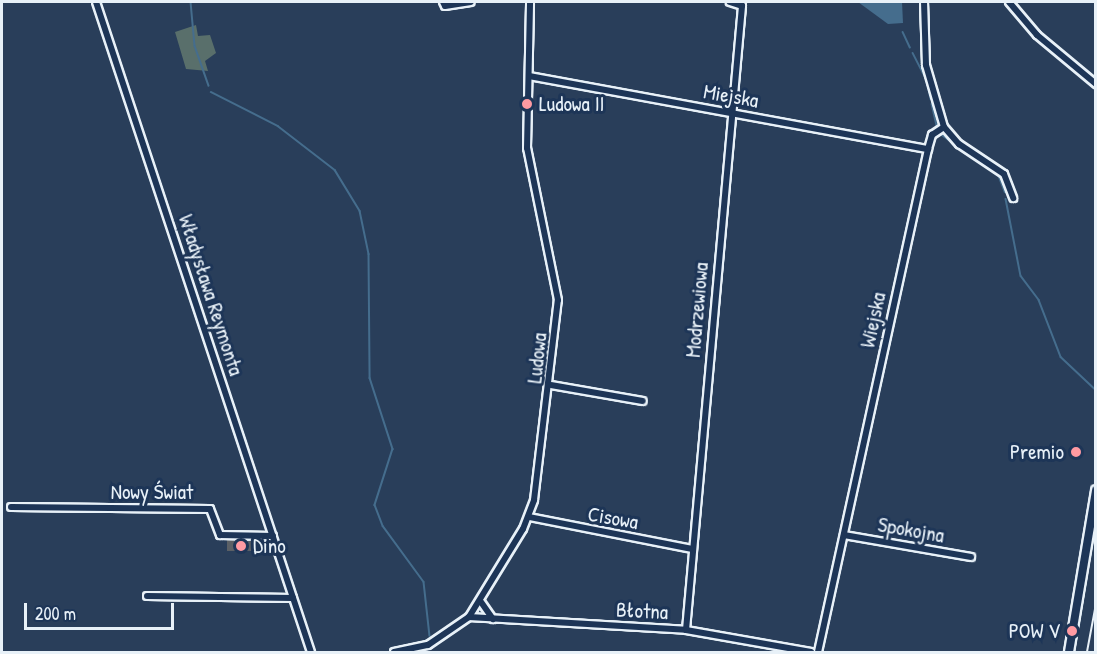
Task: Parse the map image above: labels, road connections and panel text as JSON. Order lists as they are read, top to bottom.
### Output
{
  "streets": {
    "street": [
      "Miejska",
      "Władysława Reymonta",
      "Modrzewiowa",
      "Wiejska",
      "Ludowa",
      "Nowy Świat",
      "Cisowa",
      "Spokojna",
      "Błotna"
    ]
  },
  "crossings": [
    ["Miejska", "Modrzewiowa"],
    ["Miejska", "Wiejska"],
    ["Miejska", "Ludowa"],
    ["Władysława Reymonta", "Nowy Świat"],
    ["Modrzewiowa", "Cisowa"],
    ["Modrzewiowa", "Błotna"],
    ["Wiejska", "Spokojna"],
    ["Ludowa", "Cisowa"],
    ["Ludowa", "Błotna"]
  ],
  "places": [
    "Ludowa II",
    "Premio",
    "Dino",
    "POW V"
  ],
  "scale_bar": "200 m"
}
